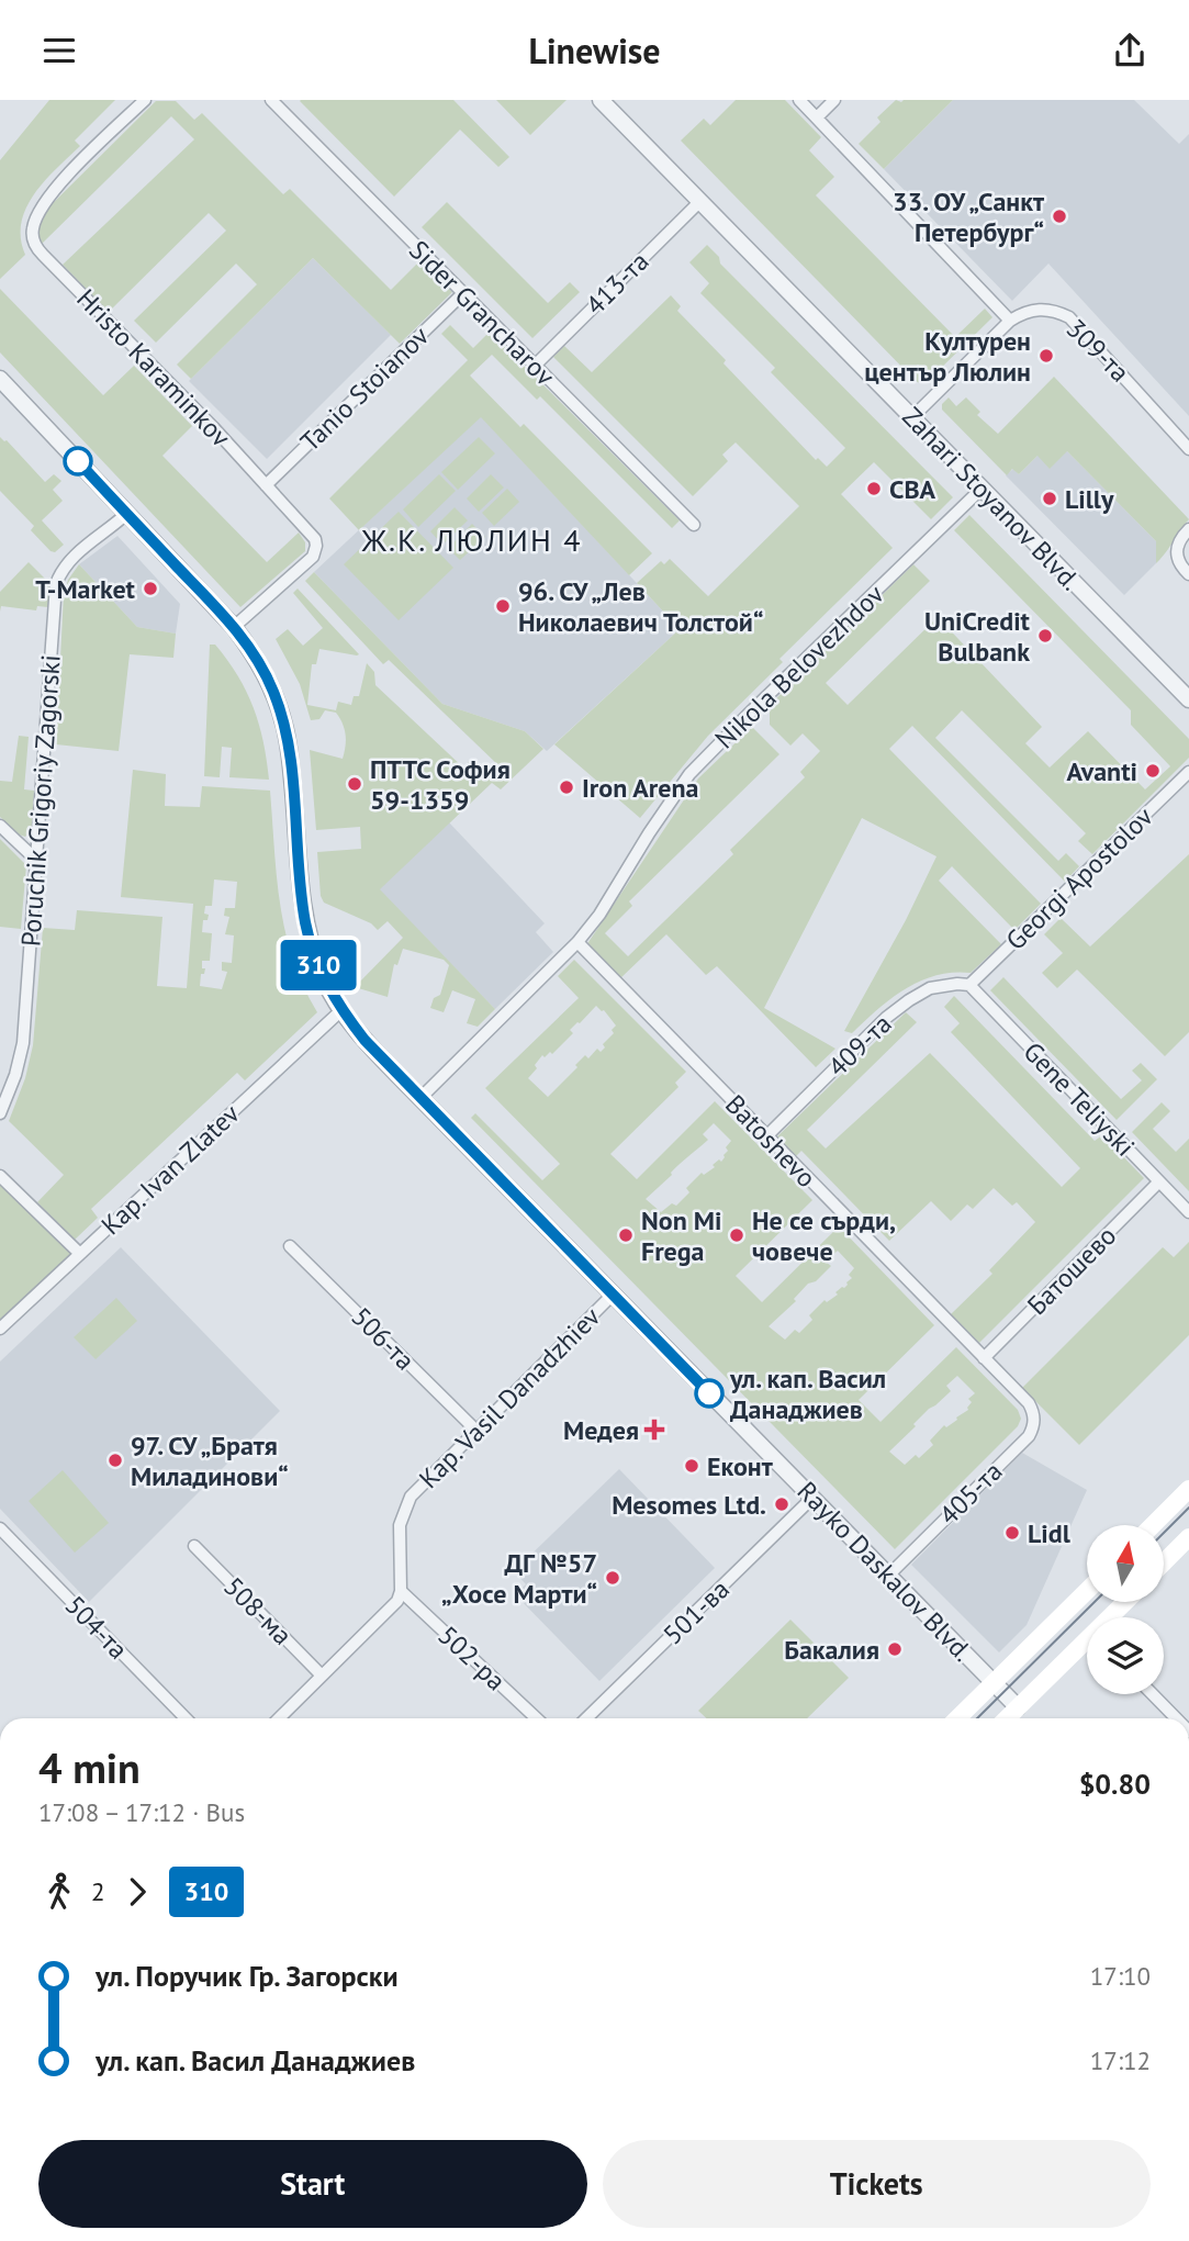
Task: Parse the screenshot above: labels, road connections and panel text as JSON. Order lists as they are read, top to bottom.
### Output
{
  "streets": {
    "street": [
      "413-та",
      "Sider Grancharov",
      "309-та",
      "Hristo Karaminkov",
      "Tanio Stoianov",
      "Zahari Stoyanov Blvd.",
      "Nikola Belovezhdov",
      "Poruchik Grigoriy Zagorski",
      "Georgi Apostolov",
      "409-та",
      "Gene Teliyski",
      "Batoshevo",
      "Kap. Ivan Zlatev",
      "Батошево",
      "506-та",
      "Kap. Vasil Danadzhiev",
      "405-та",
      "Rayko Daskalov Blvd.",
      "508-ма",
      "501-ва",
      "504-та",
      "502-ра"
    ]
  },
  "crossings": [
    ["413-та", "Sider Grancharov"],
    ["413-та", "Zahari Stoyanov Blvd."],
    ["Sider Grancharov", "Tanio Stoianov"],
    ["Hristo Karaminkov", "Tanio Stoianov"],
    ["Hristo Karaminkov", "Rayko Daskalov Blvd."],
    ["Zahari Stoyanov Blvd.", "Nikola Belovezhdov"],
    ["Nikola Belovezhdov", "Batoshevo"],
    ["Nikola Belovezhdov", "Rayko Daskalov Blvd."],
    ["Poruchik Grigoriy Zagorski", "Rayko Daskalov Blvd."],
    ["Georgi Apostolov", "409-та"],
    ["Georgi Apostolov", "Gene Teliyski"],
    ["409-та", "Gene Teliyski"],
    ["409-та", "Batoshevo"],
    ["Gene Teliyski", "Батошево"],
    ["Batoshevo", "Батошево"],
    ["Batoshevo", "405-та"],
    ["Kap. Ivan Zlatev", "Rayko Daskalov Blvd."],
    ["506-та", "Kap. Vasil Danadzhiev"],
    ["Kap. Vasil Danadzhiev", "Rayko Daskalov Blvd."],
    ["Kap. Vasil Danadzhiev", "502-ра"],
    ["405-та", "Rayko Daskalov Blvd."],
    ["Rayko Daskalov Blvd.", "501-ва"]
  ],
  "districts": ["Ж.К. ЛЮЛИН 4"],
  "places": {
    "other": [
      "33. ОУ „Санкт Петербург“",
      "Културен център Люлин",
      "CBA",
      "Lilly",
      "T-Market",
      "96. СУ „Лев Николаевич Толстой“",
      "UniCredit Bulbank",
      "Avanti",
      "ПТТС София 59-1359",
      "Iron Arena",
      "Non Mi Frega",
      "Не се сърди, човече",
      "ул. кап. Васил Данаджиев",
      "97. СУ „Братя Миладинови“",
      "Еконт",
      "Mesomes Ltd.",
      "Lidl",
      "ДГ №57 „Хосе Марти“",
      "Бакалия"
    ],
    "health": ["Медея"]
  },
  "lines": ["bus line 310"],
  "north": "top",
  "page": {
    "header": "Linewise",
    "on_map": "310",
    "heading": ["4 min", "17:08 – 17:12 · Bus", "$0.80"],
    "legs": ["2", "310"],
    "list": [
      {
        "name": "ул. Поручик Гр. Загорски",
        "value": "17:10"
      },
      {
        "name": "ул. кап. Васил Данаджиев",
        "value": "17:12"
      }
    ],
    "buttons": ["Start", "Tickets"]
  }
}
